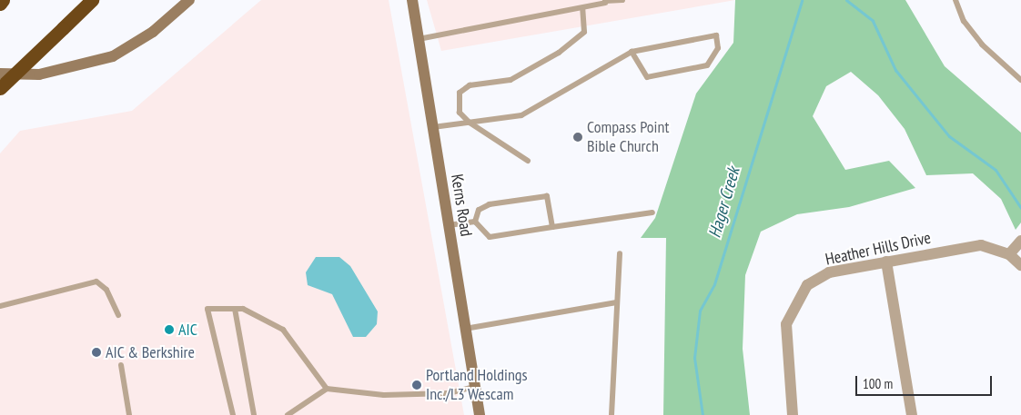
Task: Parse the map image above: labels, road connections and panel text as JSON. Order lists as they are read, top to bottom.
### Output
{
  "streets": {
    "street": ["Kerns Road", "Heather Hills Drive"]
  },
  "water": ["Hager Creek"],
  "places": [
    "Compass Point Bible Church",
    "AIC",
    "AIC & Berkshire",
    "Portland Holdings Inc./L3 Wescam"
  ],
  "scale_bar": "100 m"
}
